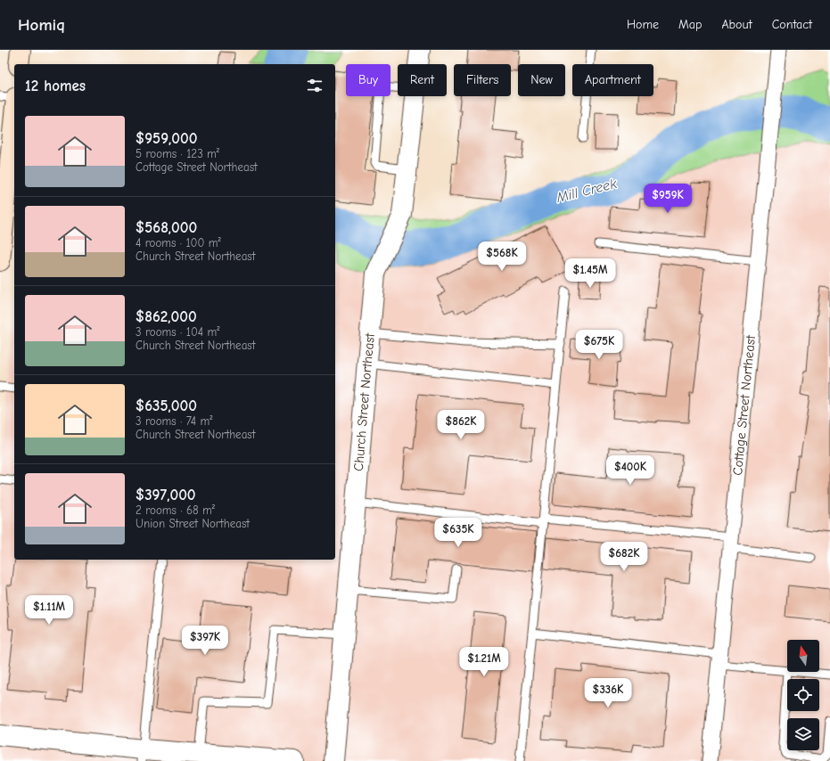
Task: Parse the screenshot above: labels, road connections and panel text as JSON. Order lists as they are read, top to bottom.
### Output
{
  "streets": {
    "street": ["Church Street Northeast", "Cottage Street Northeast"]
  },
  "water": ["Mill Creek"],
  "north": "top",
  "page": {
    "header": "Homiq",
    "nav": [
      "Home",
      "Map",
      "About",
      "Contact"
    ],
    "chip": [
      "Buy",
      "Rent",
      "Filters",
      "New",
      "Apartment"
    ],
    "heading": "12 homes",
    "list": [
      {
        "name": "$959,000",
        "note": "5 rooms · 123 m² · Cottage Street Northeast"
      },
      {
        "name": "$568,000",
        "note": "4 rooms · 100 m² · Church Street Northeast"
      },
      {
        "name": "$862,000",
        "note": "3 rooms · 104 m² · Church Street Northeast"
      },
      {
        "name": "$635,000",
        "note": "3 rooms · 74 m² · Church Street Northeast"
      },
      {
        "name": "$397,000",
        "note": "2 rooms · 68 m² · Union Street Northeast"
      }
    ],
    "price": [
      "$959K",
      "$568K",
      "$1.45M",
      "$675K",
      "$862K",
      "$400K",
      "$635K",
      "$682K",
      "$1.11M",
      "$397K",
      "$1.21M",
      "$336K"
    ]
  }
}
